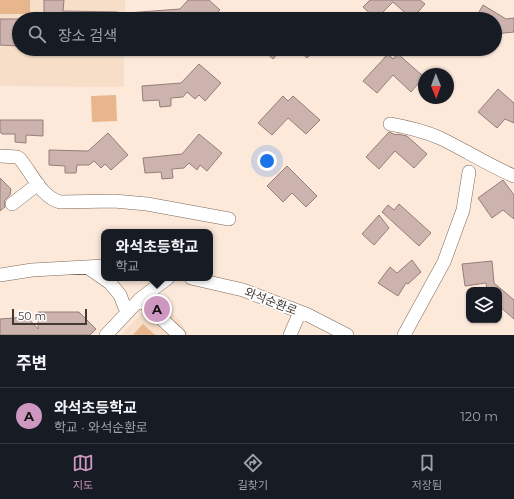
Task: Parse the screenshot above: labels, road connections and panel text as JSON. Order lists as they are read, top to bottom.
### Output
{
  "streets": {
    "street": ["와석순환로"]
  },
  "scale_bar": "50 m",
  "north": "bottom",
  "page": {
    "search": "장소 검색",
    "popup": ["와석초등학교", "학교"],
    "pins": "A",
    "scale": "50 m",
    "heading": "주변",
    "list": [
      {
        "mark": "A",
        "name": "와석초등학교",
        "note": "학교 · 와석순환로",
        "value": "120 m"
      }
    ],
    "nav": ["지도", "길찾기", "저장됨"]
  }
}
